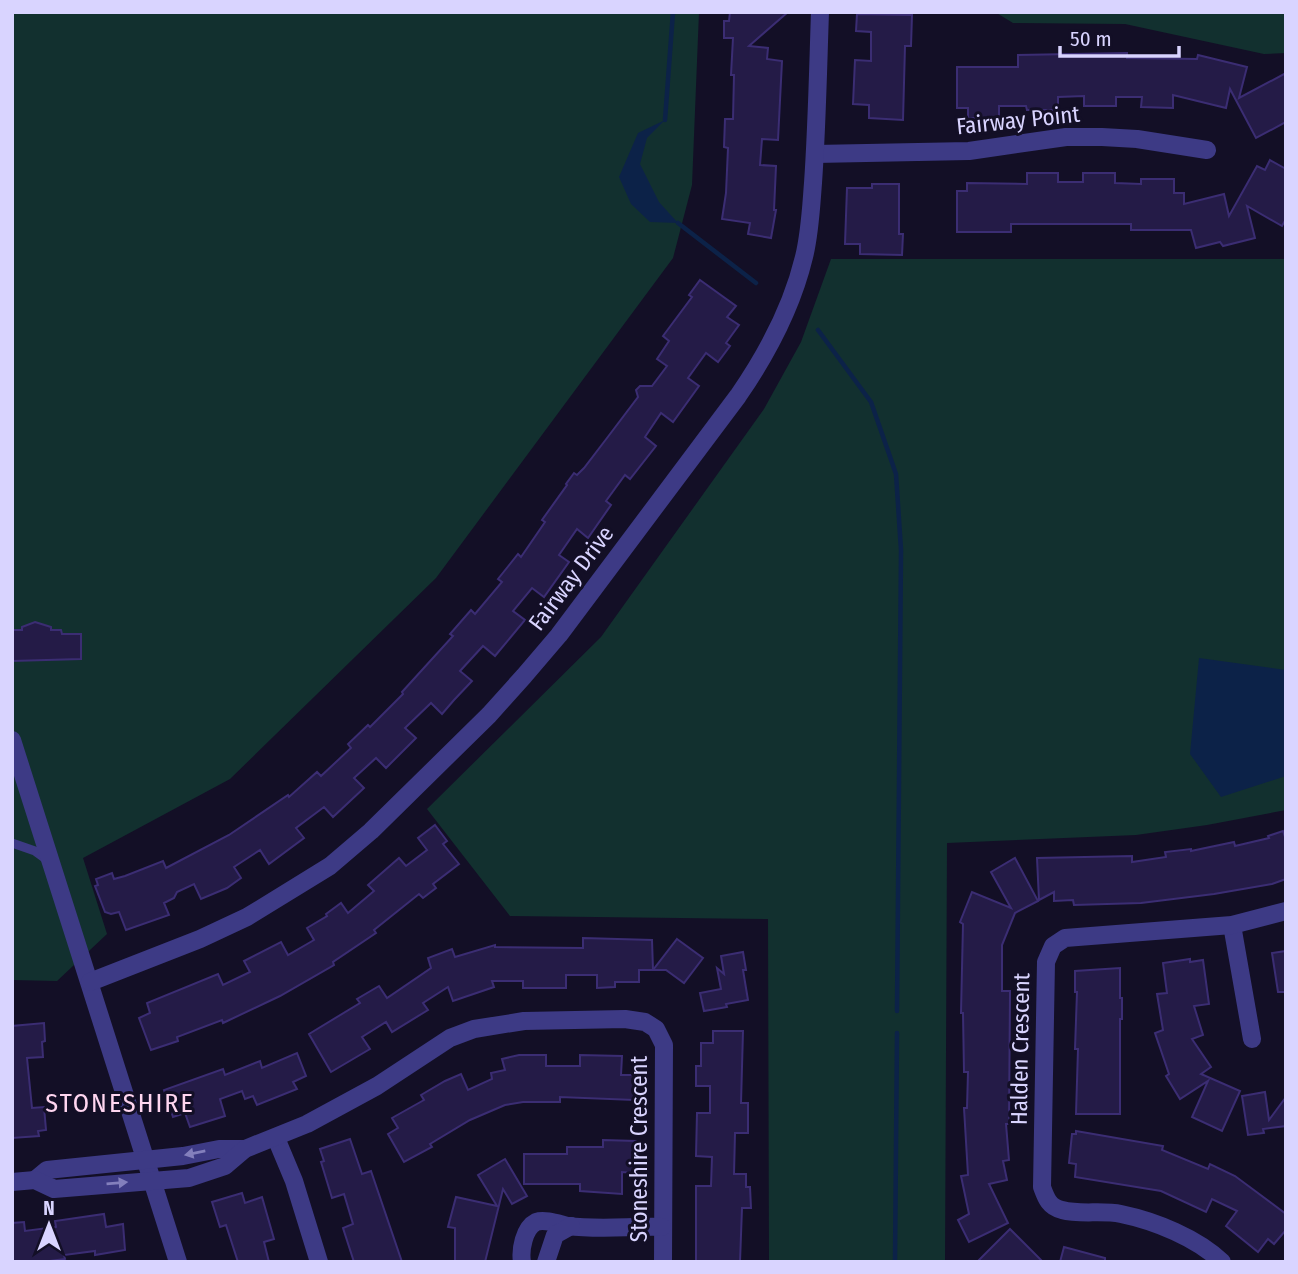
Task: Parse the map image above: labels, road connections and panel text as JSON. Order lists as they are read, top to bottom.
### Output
{
  "streets": {
    "street": [
      "Fairway Point",
      "Fairway Drive",
      "Halden Crescent",
      "Stoneshire Crescent"
    ]
  },
  "crossings": [
    ["Fairway Point", "Fairway Drive"]
  ],
  "districts": ["STONESHIRE"],
  "scale_bar": "50 m",
  "north": "top"
}
